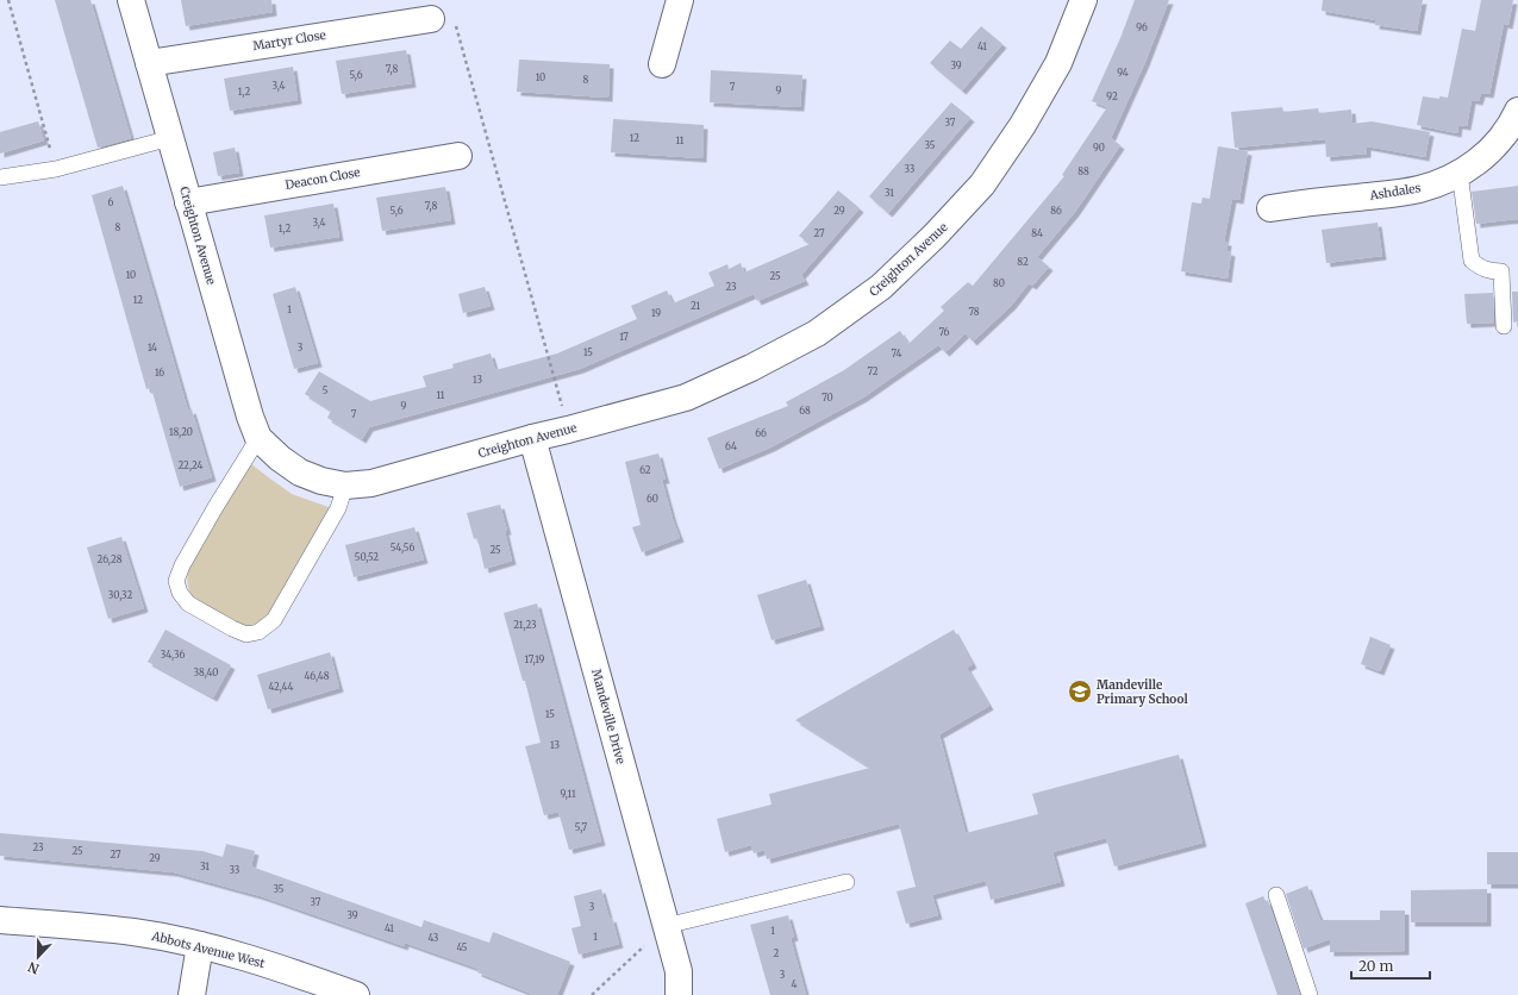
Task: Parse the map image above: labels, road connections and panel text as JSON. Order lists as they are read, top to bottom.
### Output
{
  "streets": {
    "street": [
      "Martyr Close",
      "Deacon Close",
      "Ashdales",
      "Creighton Avenue",
      "Mandeville Drive",
      "Abbots Avenue West"
    ]
  },
  "crossings": [
    ["Martyr Close", "Creighton Avenue"],
    ["Deacon Close", "Creighton Avenue"],
    ["Creighton Avenue", "Mandeville Drive"]
  ],
  "places": {
    "school or university": ["Mandeville Primary School"]
  },
  "house_numbers": [
    "96",
    "41",
    "39",
    "7,8",
    "94",
    "5,6",
    "10",
    "8",
    "3,4",
    "7",
    "9",
    "1,2",
    "92",
    "37",
    "12",
    "11",
    "35",
    "90",
    "33",
    "88",
    "31",
    "6",
    "7,8",
    "5,6",
    "29",
    "86",
    "3,4",
    "8",
    "1,2",
    "27",
    "84",
    "82",
    "10",
    "25",
    "80",
    "23",
    "12",
    "21",
    "1",
    "78",
    "19",
    "76",
    "17",
    "14",
    "3",
    "15",
    "74",
    "72",
    "16",
    "13",
    "5",
    "11",
    "70",
    "9",
    "68",
    "7",
    "18,20",
    "66",
    "64",
    "22,24",
    "62",
    "60",
    "54,56",
    "25",
    "50,52",
    "26,28",
    "30,32",
    "21,23",
    "34,36",
    "17,19",
    "38,40",
    "46,48",
    "42,44",
    "15",
    "13",
    "9,11",
    "5,7",
    "23",
    "25",
    "27",
    "29",
    "31",
    "33",
    "35",
    "37",
    "3",
    "39",
    "41",
    "1",
    "1",
    "43",
    "45",
    "2",
    "3",
    "4"
  ],
  "scale_bar": "20 m",
  "north": "bottom"
}
